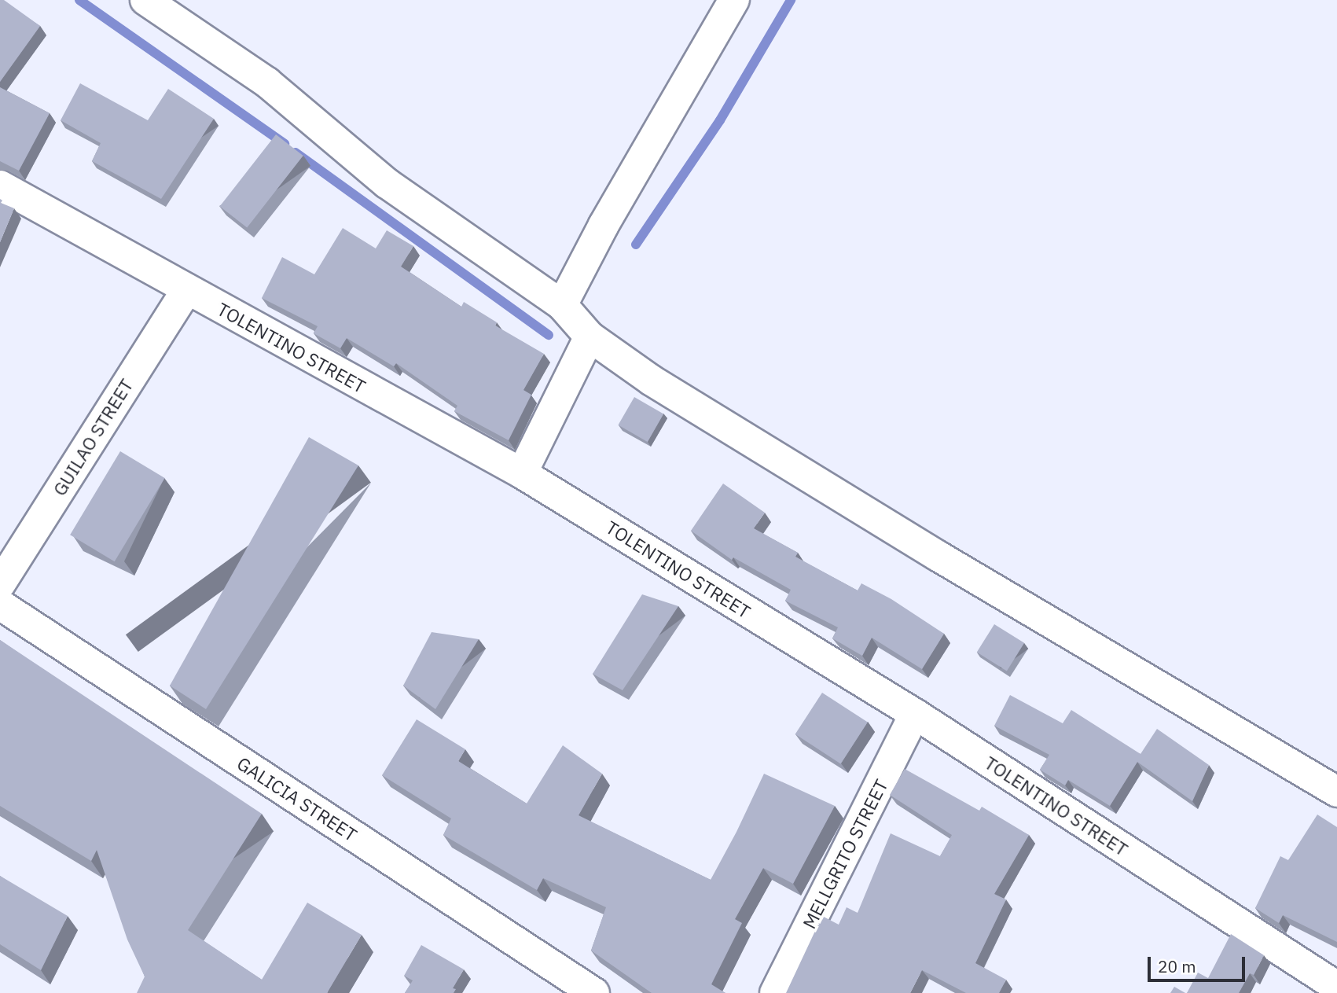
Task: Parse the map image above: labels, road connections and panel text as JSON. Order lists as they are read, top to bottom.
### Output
{
  "streets": {
    "street": [
      "TOLENTINO STREET",
      "GUILAO STREET",
      "GALICIA STREET",
      "MELLGRITO STREET"
    ]
  },
  "crossings": [
    ["TOLENTINO STREET", "GUILAO STREET"],
    ["TOLENTINO STREET", "MELLGRITO STREET"]
  ],
  "scale_bar": "20 m"
}
